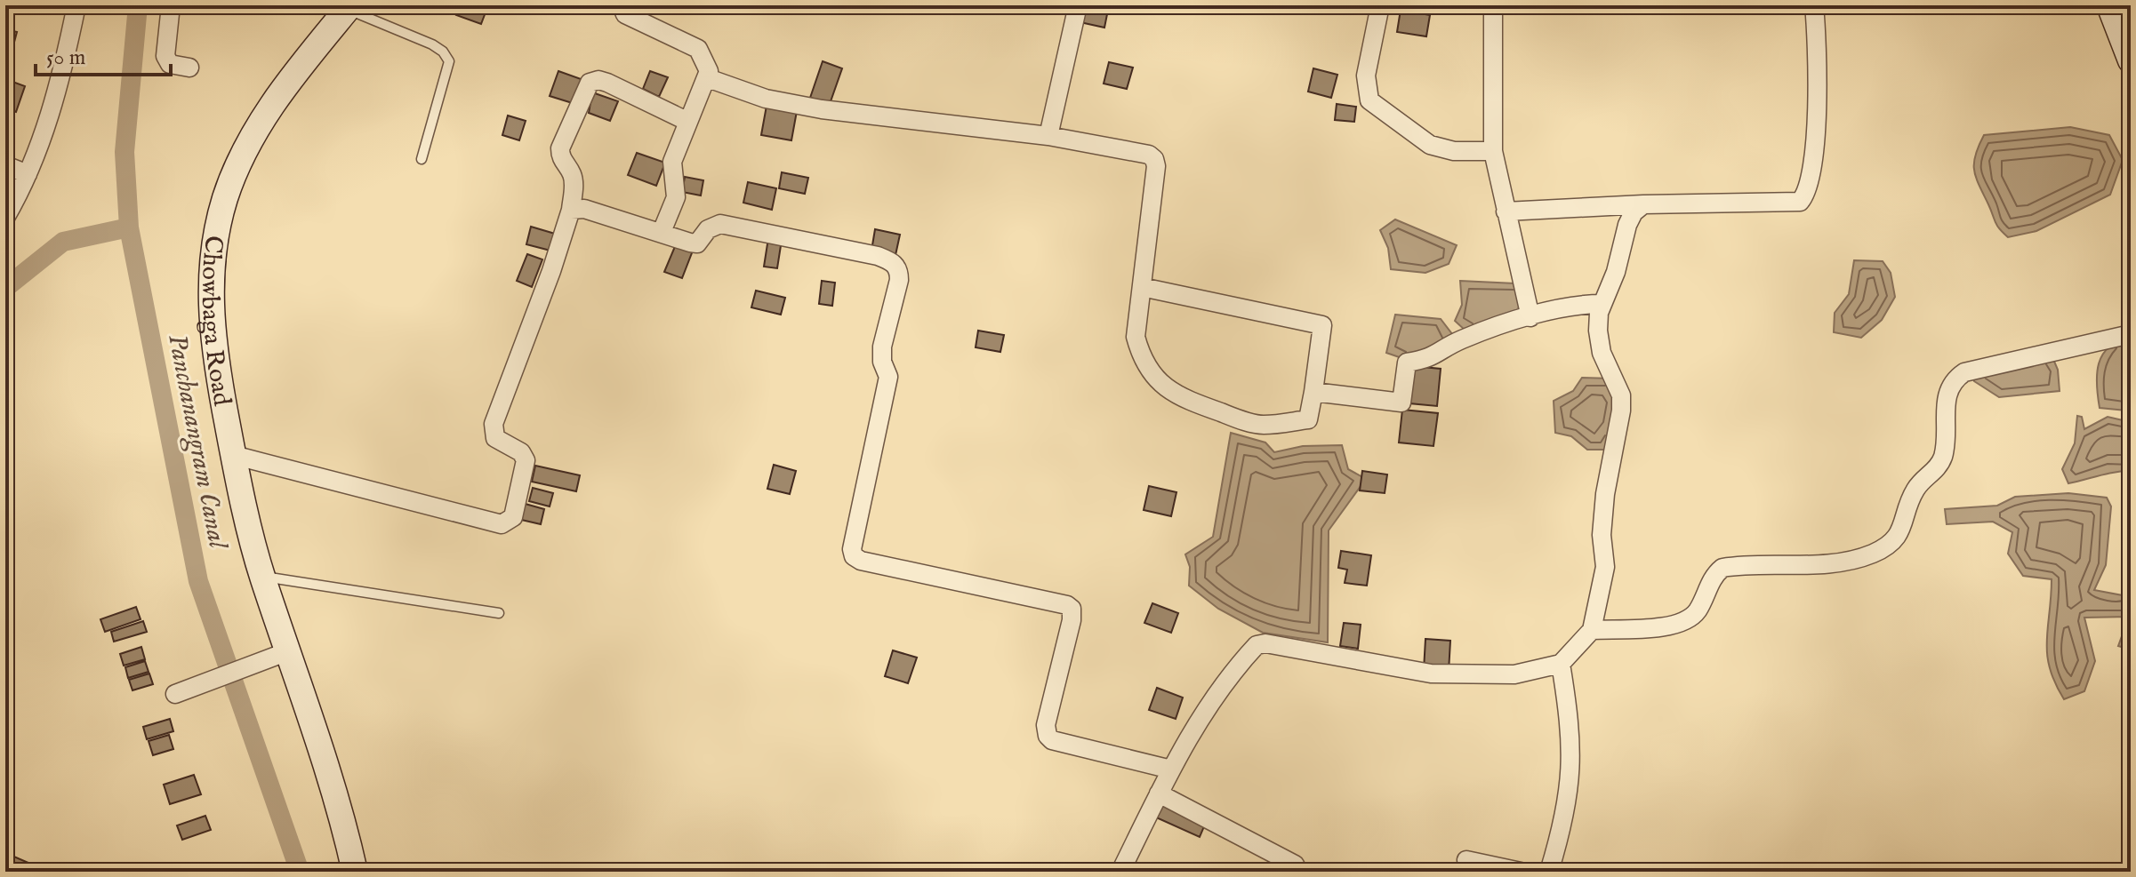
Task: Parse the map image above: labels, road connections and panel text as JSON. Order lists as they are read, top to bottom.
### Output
{
  "streets": {
    "street": ["Chowbaga Road"]
  },
  "water": ["Panchanangram Canal"],
  "scale_bar": "50 m"
}
